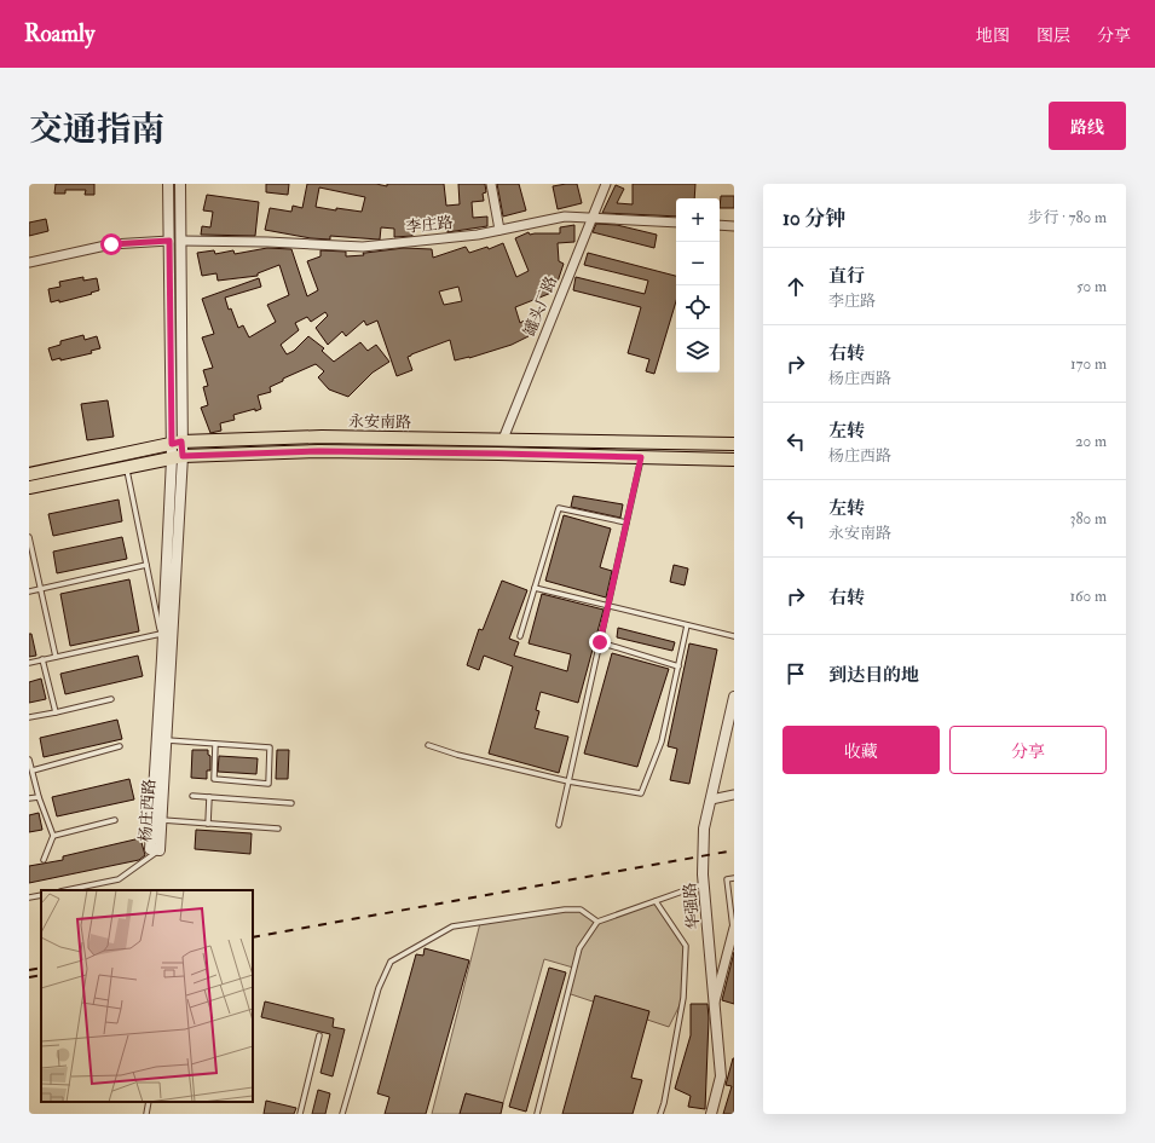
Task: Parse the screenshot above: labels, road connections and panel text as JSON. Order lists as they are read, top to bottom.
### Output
{
  "streets": {
    "main road": ["永安南路"],
    "street": [
      "李庄路",
      "罐头厂路",
      "杨庄西路",
      "华强路"
    ]
  },
  "crossings": [
    ["李庄路", "罐头厂路"],
    ["李庄路", "杨庄西路"],
    ["罐头厂路", "永安南路"],
    ["永安南路", "杨庄西路"]
  ],
  "page": {
    "header": "Roamly",
    "nav": ["地图", "图层", "分享"],
    "title": "交通指南",
    "buttons": [
      "路线",
      ["收藏", "分享"]
    ],
    "heading": ["10 分钟", "步行 · 780 m"],
    "map_buttons": ["+", "−"],
    "list": [
      ["直行", "李庄路", "50 m"],
      ["右转", "杨庄西路", "170 m"],
      ["左转", "杨庄西路", "20 m"],
      ["左转", "永安南路", "380 m"],
      ["右转", "160 m"],
      "到达目的地"
    ]
  }
}
